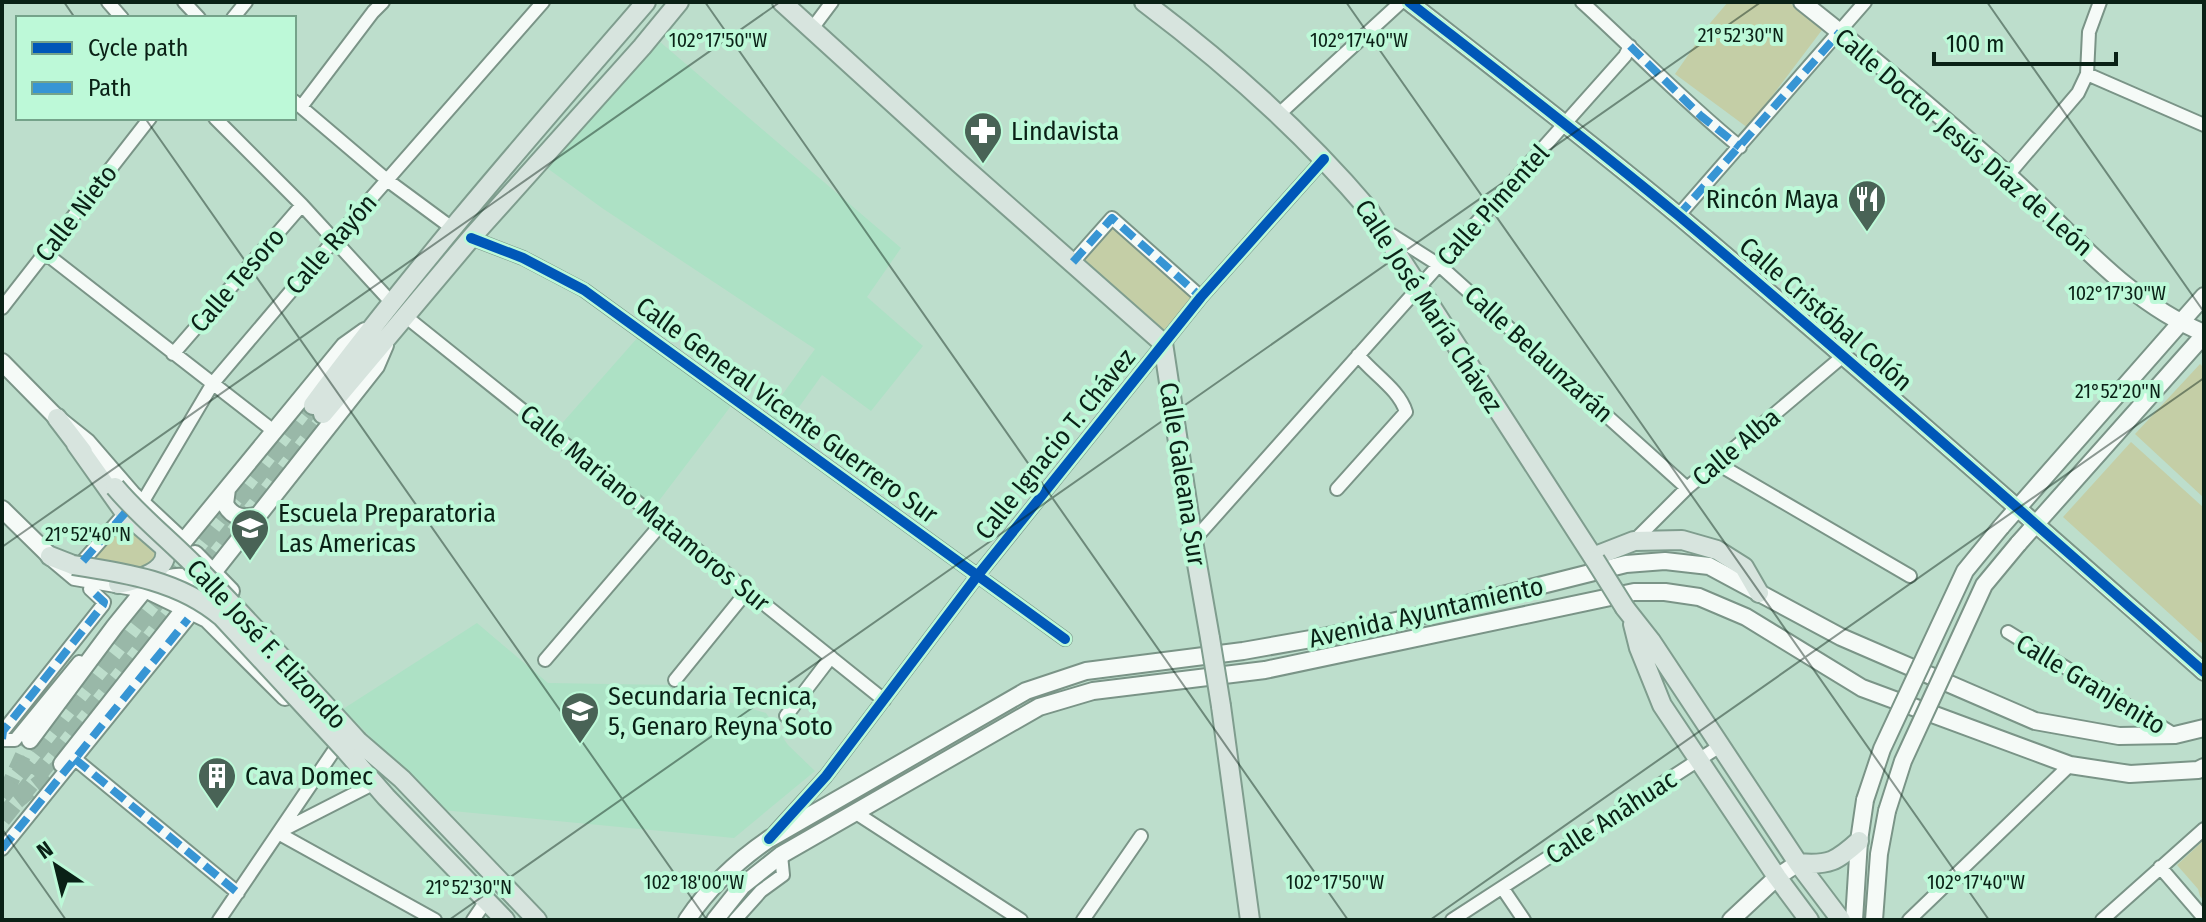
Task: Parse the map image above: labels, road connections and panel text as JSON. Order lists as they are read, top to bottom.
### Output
{
  "streets": {
    "main road": [
      "Calle Doctor Jesús Díaz de León",
      "Calle José María Chávez",
      "Calle Cristóbal Colón",
      "Calle Galeana Sur",
      "Avenida Ayuntamiento",
      "Calle José F. Elizondo"
    ],
    "street": [
      "Calle Pimentel",
      "Calle Nieto",
      "Calle Rayón",
      "Calle Tesoro",
      "Calle Belaunzarán",
      "Calle General Vicente Guerrero Sur",
      "Calle Ignacio T. Chávez",
      "Calle Alba",
      "Calle Mariano Matamoros Sur",
      "Calle Granjenito",
      "Calle Anáhuac"
    ]
  },
  "crossings": [
    ["Calle Pimentel", "Calle José María Chávez"],
    ["Calle Pimentel", "Calle Cristóbal Colón"],
    ["Calle Pimentel", "Calle Belaunzarán"],
    ["Calle Pimentel", "Calle Galeana Sur"],
    ["Calle José María Chávez", "Calle Belaunzarán"],
    ["Calle José María Chávez", "Calle Ignacio T. Chávez"],
    ["Calle José María Chávez", "Calle Anáhuac"],
    ["Calle Cristóbal Colón", "Calle Alba"],
    ["Calle Belaunzarán", "Calle Alba"],
    ["Calle General Vicente Guerrero Sur", "Calle Ignacio T. Chávez"],
    ["Calle Ignacio T. Chávez", "Calle Galeana Sur"],
    ["Calle Ignacio T. Chávez", "Calle Mariano Matamoros Sur"],
    ["Calle Ignacio T. Chávez", "Avenida Ayuntamiento"],
    ["Avenida Ayuntamiento", "Calle Granjenito"]
  ],
  "places": {
    "pharmacy": ["Lindavista"],
    "restaurant": ["Rincón Maya"],
    "school or university": ["Escuela Preparatoria Las Americas", "Secundaria Tecnica, 5, Genaro Reyna Soto"],
    "building": ["Cava Domec"]
  },
  "legend": ["Cycle path", "Path"],
  "scale_bar": "100 m",
  "north": "top left",
  "coordinates": [
    "21°52'30\"N",
    "102°17'50\"W",
    "102°17'40\"W",
    "102°17'30\"W",
    "21°52'20\"N",
    "21°52'40\"N",
    "102°18'00\"W"
  ]
}
